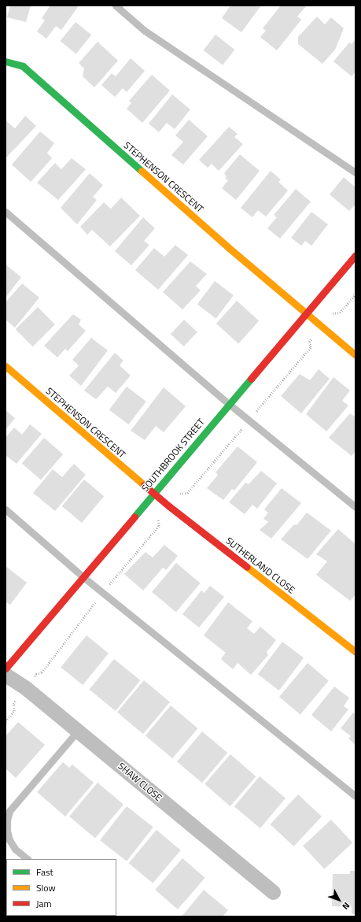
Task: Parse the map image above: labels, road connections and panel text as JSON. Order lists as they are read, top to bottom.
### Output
{
  "streets": {
    "street": [
      "STEPHENSON CRESCENT",
      "SOUTHBROOK STREET",
      "SUTHERLAND CLOSE",
      "SHAW CLOSE"
    ]
  },
  "crossings": [
    ["STEPHENSON CRESCENT", "SOUTHBROOK STREET"],
    ["STEPHENSON CRESCENT", "SUTHERLAND CLOSE"],
    ["SOUTHBROOK STREET", "SUTHERLAND CLOSE"]
  ],
  "legend": ["Fast", "Slow", "Jam"],
  "north": "bottom right"
}
